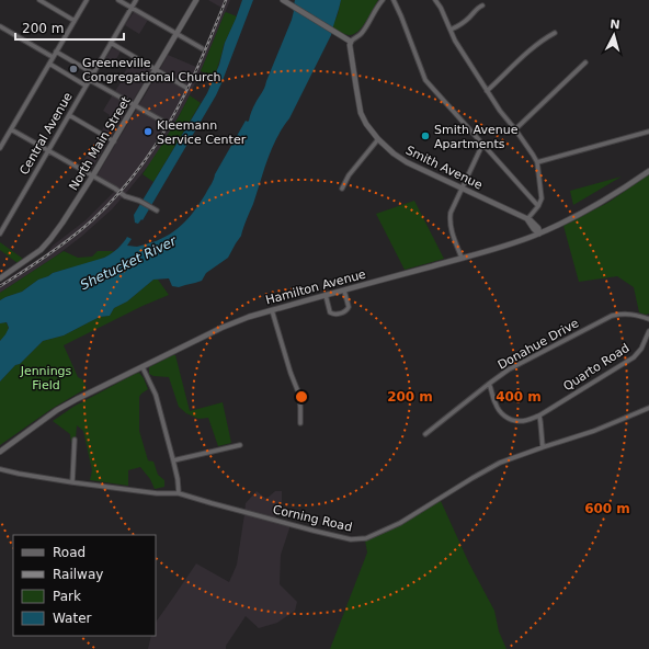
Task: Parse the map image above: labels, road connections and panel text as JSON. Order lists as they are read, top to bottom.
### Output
{
  "streets": {
    "main road": ["North Main Street", "Smith Avenue", "Hamilton Avenue"],
    "street": [
      "Central Avenue",
      "Donahue Drive",
      "Quarto Road",
      "Corning Road"
    ]
  },
  "crossings": [
    ["Smith Avenue", "Hamilton Avenue"],
    ["Donahue Drive", "Quarto Road"]
  ],
  "water": ["Shetucket River"],
  "parks": ["Jennings Field"],
  "places": ["Greeneville Congregational Church", "Kleemann Service Center", "Smith Avenue Apartments"],
  "legend": [
    "Road",
    "Railway",
    "Park",
    "Water"
  ],
  "scale_bar": "200 m",
  "north": "top",
  "rings": ["200 m", "400 m", "600 m"]
}
